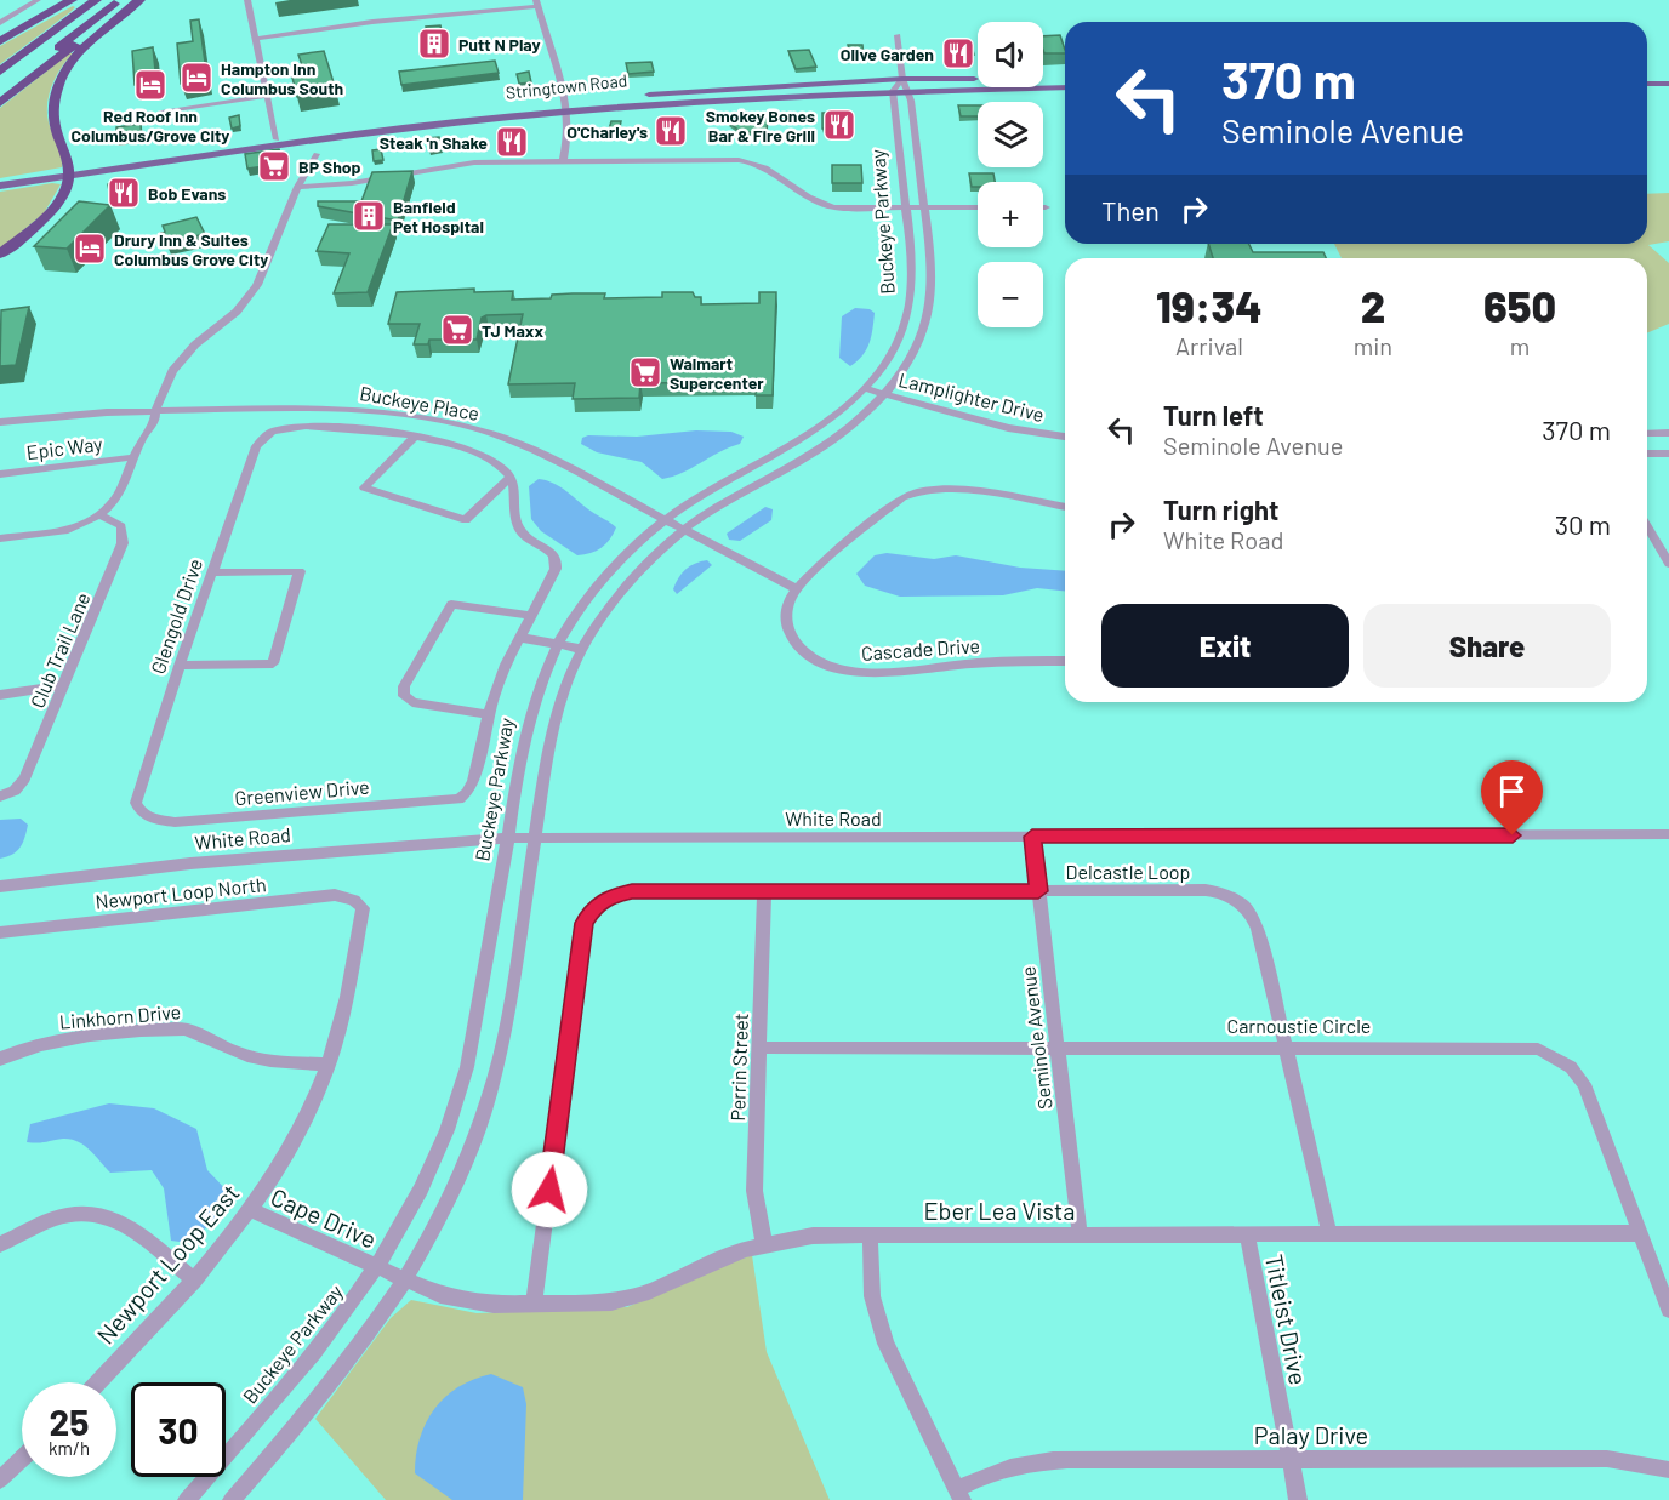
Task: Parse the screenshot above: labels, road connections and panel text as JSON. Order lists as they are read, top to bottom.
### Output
{
  "streets": {
    "main road": ["Stringtown Road"],
    "street": [
      "Buckeye Parkway",
      "Lamplighter Drive",
      "Buckeye Place",
      "Epic Way",
      "Glengold Drive",
      "Cascade Drive",
      "Club Trail Lane",
      "Greenview Drive",
      "White Road",
      "Delcastle Loop",
      "Newport Loop North",
      "Linkhorn Drive",
      "Carnoustie Circle",
      "Seminole Avenue",
      "Perrin Street",
      "Eber Lea Vista",
      "Cape Drive",
      "Newport Loop East",
      "Titleist Drive",
      "Palay Drive"
    ]
  },
  "crossings": [
    ["Stringtown Road", "Buckeye Parkway"],
    ["Buckeye Parkway", "Lamplighter Drive"],
    ["Buckeye Parkway", "Buckeye Place"],
    ["Buckeye Parkway", "White Road"],
    ["Buckeye Parkway", "Eber Lea Vista"],
    ["Buckeye Parkway", "Cape Drive"],
    ["Buckeye Place", "Cascade Drive"],
    ["Glengold Drive", "Greenview Drive"],
    ["White Road", "Seminole Avenue"],
    ["Delcastle Loop", "Carnoustie Circle"],
    ["Delcastle Loop", "Seminole Avenue"],
    ["Delcastle Loop", "Perrin Street"],
    ["Delcastle Loop", "Eber Lea Vista"],
    ["Newport Loop North", "Newport Loop East"],
    ["Linkhorn Drive", "Newport Loop East"],
    ["Carnoustie Circle", "Seminole Avenue"],
    ["Carnoustie Circle", "Perrin Street"],
    ["Carnoustie Circle", "Eber Lea Vista"],
    ["Seminole Avenue", "Eber Lea Vista"],
    ["Perrin Street", "Eber Lea Vista"],
    ["Eber Lea Vista", "Cape Drive"],
    ["Eber Lea Vista", "Titleist Drive"],
    ["Cape Drive", "Newport Loop East"],
    ["Titleist Drive", "Palay Drive"]
  ],
  "places": {
    "building": ["Putt N Play", "Banfield Pet Hospital"],
    "restaurant": [
      "Olive Garden",
      "Smokey Bones Bar & Fire Grill",
      "O'Charley's",
      "Steak 'n Shake",
      "Bob Evans"
    ],
    "hotel": ["Hampton Inn Columbus South", "Red Roof Inn Columbus/Grove City", "Drury Inn & Suites Columbus Grove City"],
    "supermarket": ["BP Shop", "TJ Maxx", "Walmart Supercenter"]
  },
  "page": {
    "map_buttons": ["+", "−"],
    "turn": ["370 m", "Seminole Avenue"],
    "then": "Then",
    "eta": [
      "19:34",
      "Arrival",
      "2",
      "min",
      "650",
      "m"
    ],
    "list": [
      {
        "name": "Turn left",
        "note": "Seminole Avenue",
        "value": "370 m"
      },
      {
        "name": "Turn right",
        "note": "White Road",
        "value": "30 m"
      }
    ],
    "buttons": ["Exit", "Share"],
    "speed": "25 km/h",
    "limit": "30"
  }
}
